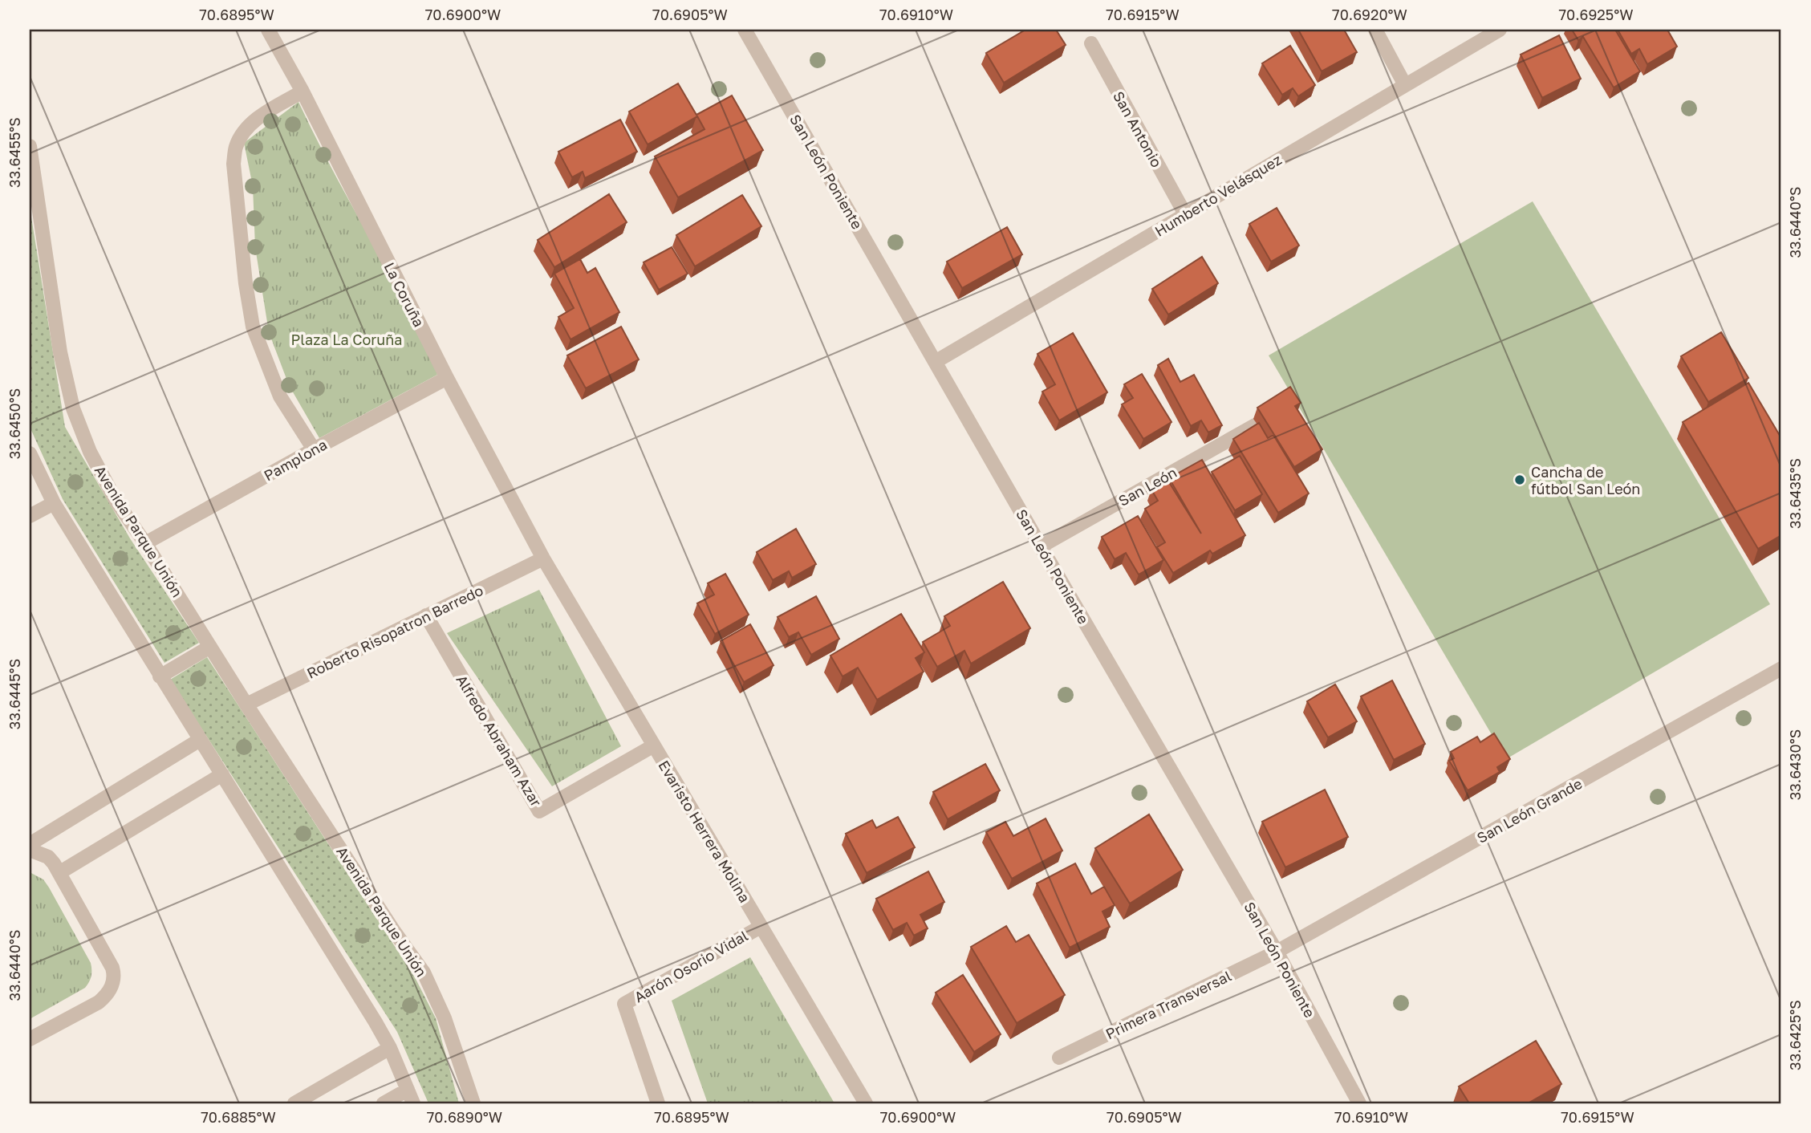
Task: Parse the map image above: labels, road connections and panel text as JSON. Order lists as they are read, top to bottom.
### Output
{
  "streets": {
    "street": [
      "San Antonio",
      "San León Poniente",
      "Humberto Velásquez",
      "La Coruña",
      "Pamplona",
      "San León",
      "Avenida Parque Unión",
      "Roberto Risopatron Barredo",
      "Alfredo Abraham Azar",
      "San León Grande",
      "Evaristo Herrera Molina",
      "Aarón Osorio Vidal",
      "Primera Transversal"
    ]
  },
  "crossings": [
    ["San Antonio", "Humberto Velásquez"],
    ["San León Poniente", "Humberto Velásquez"],
    ["San León Poniente", "San León"],
    ["San León Poniente", "San León Grande"],
    ["San León Poniente", "Primera Transversal"],
    ["La Coruña", "Pamplona"],
    ["La Coruña", "Roberto Risopatron Barredo"],
    ["La Coruña", "Evaristo Herrera Molina"],
    ["Pamplona", "Avenida Parque Unión"],
    ["Avenida Parque Unión", "Roberto Risopatron Barredo"],
    ["Roberto Risopatron Barredo", "Alfredo Abraham Azar"],
    ["Roberto Risopatron Barredo", "Evaristo Herrera Molina"],
    ["Alfredo Abraham Azar", "Evaristo Herrera Molina"],
    ["San León Grande", "Primera Transversal"],
    ["Evaristo Herrera Molina", "Aarón Osorio Vidal"]
  ],
  "parks": ["Plaza La Coruña"],
  "places": ["Cancha de fútbol San León"],
  "coordinates": [
    "70.6895°W",
    "70.6900°W",
    "70.6905°W",
    "70.6910°W",
    "70.6915°W",
    "70.6920°W",
    "70.6925°W",
    "33.6455°S",
    "33.6440°S",
    "33.6450°S",
    "33.6435°S",
    "33.6445°S",
    "33.6430°S",
    "33.6425°S",
    "70.6885°W",
    "70.6890°W"
  ]
}
